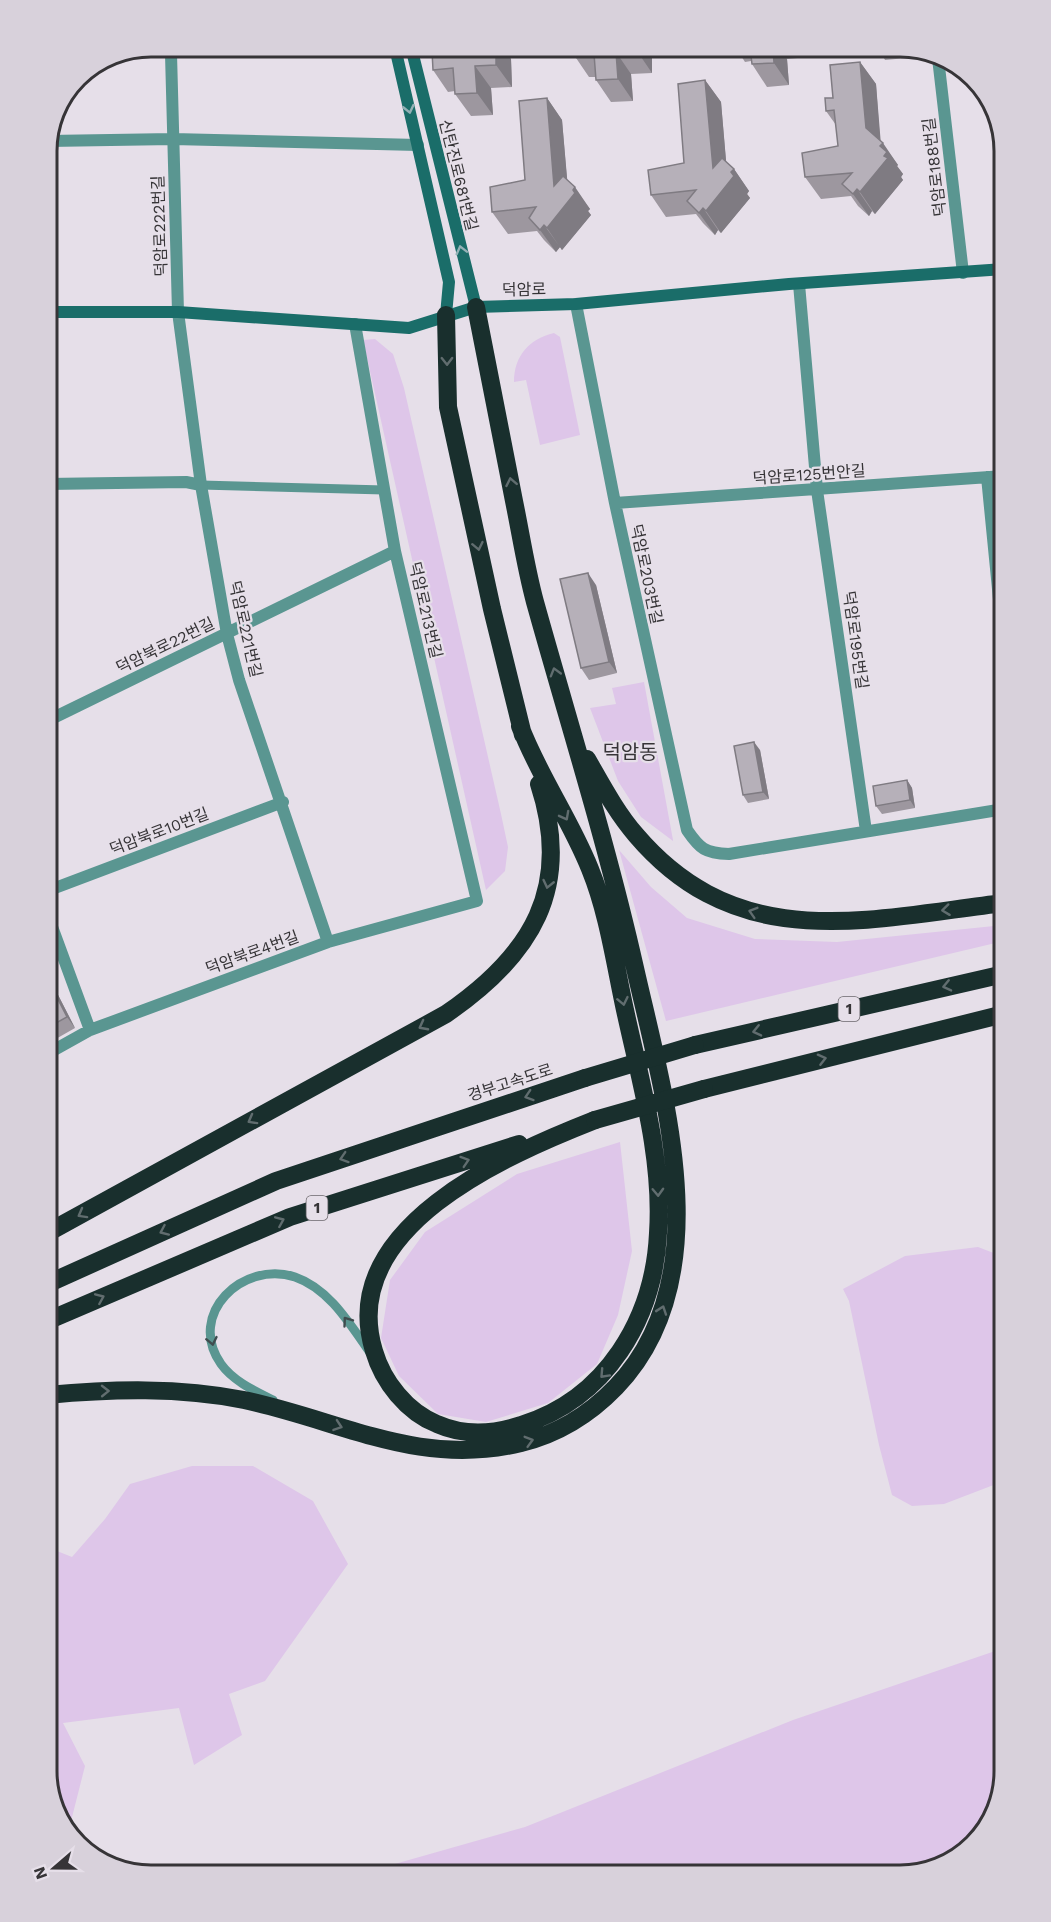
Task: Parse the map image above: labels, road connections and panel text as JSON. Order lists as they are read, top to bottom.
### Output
{
  "streets": {
    "highway": ["1", "경부고속도로"],
    "street": [
      "덕암로188번길",
      "신탄진로681번길",
      "덕암로222번길",
      "덕암로",
      "덕암로125번안길",
      "덕암로203번길",
      "덕암로213번길",
      "덕암로221번길",
      "덕암로195번길",
      "덕암북로22번길",
      "덕암북로10번길",
      "덕암북로4번길"
    ]
  },
  "crossings": [
    ["덕암로188번길", "덕암로"],
    ["신탄진로681번길", "덕암로222번길"],
    ["신탄진로681번길", "덕암로"],
    ["덕암로222번길", "덕암로"],
    ["덕암로222번길", "덕암로221번길"],
    ["덕암로", "덕암로203번길"],
    ["덕암로", "덕암로213번길"],
    ["덕암로", "덕암로221번길"],
    ["덕암로", "덕암로195번길"],
    ["덕암로125번안길", "덕암로203번길"],
    ["덕암로125번안길", "덕암로195번길"],
    ["덕암로203번길", "덕암로195번길"],
    ["덕암로213번길", "덕암북로22번길"],
    ["덕암로213번길", "덕암북로4번길"],
    ["덕암로221번길", "덕암북로22번길"],
    ["덕암로221번길", "덕암북로10번길"],
    ["덕암로221번길", "덕암북로4번길"]
  ],
  "districts": ["덕암동"],
  "north": "left"
}
